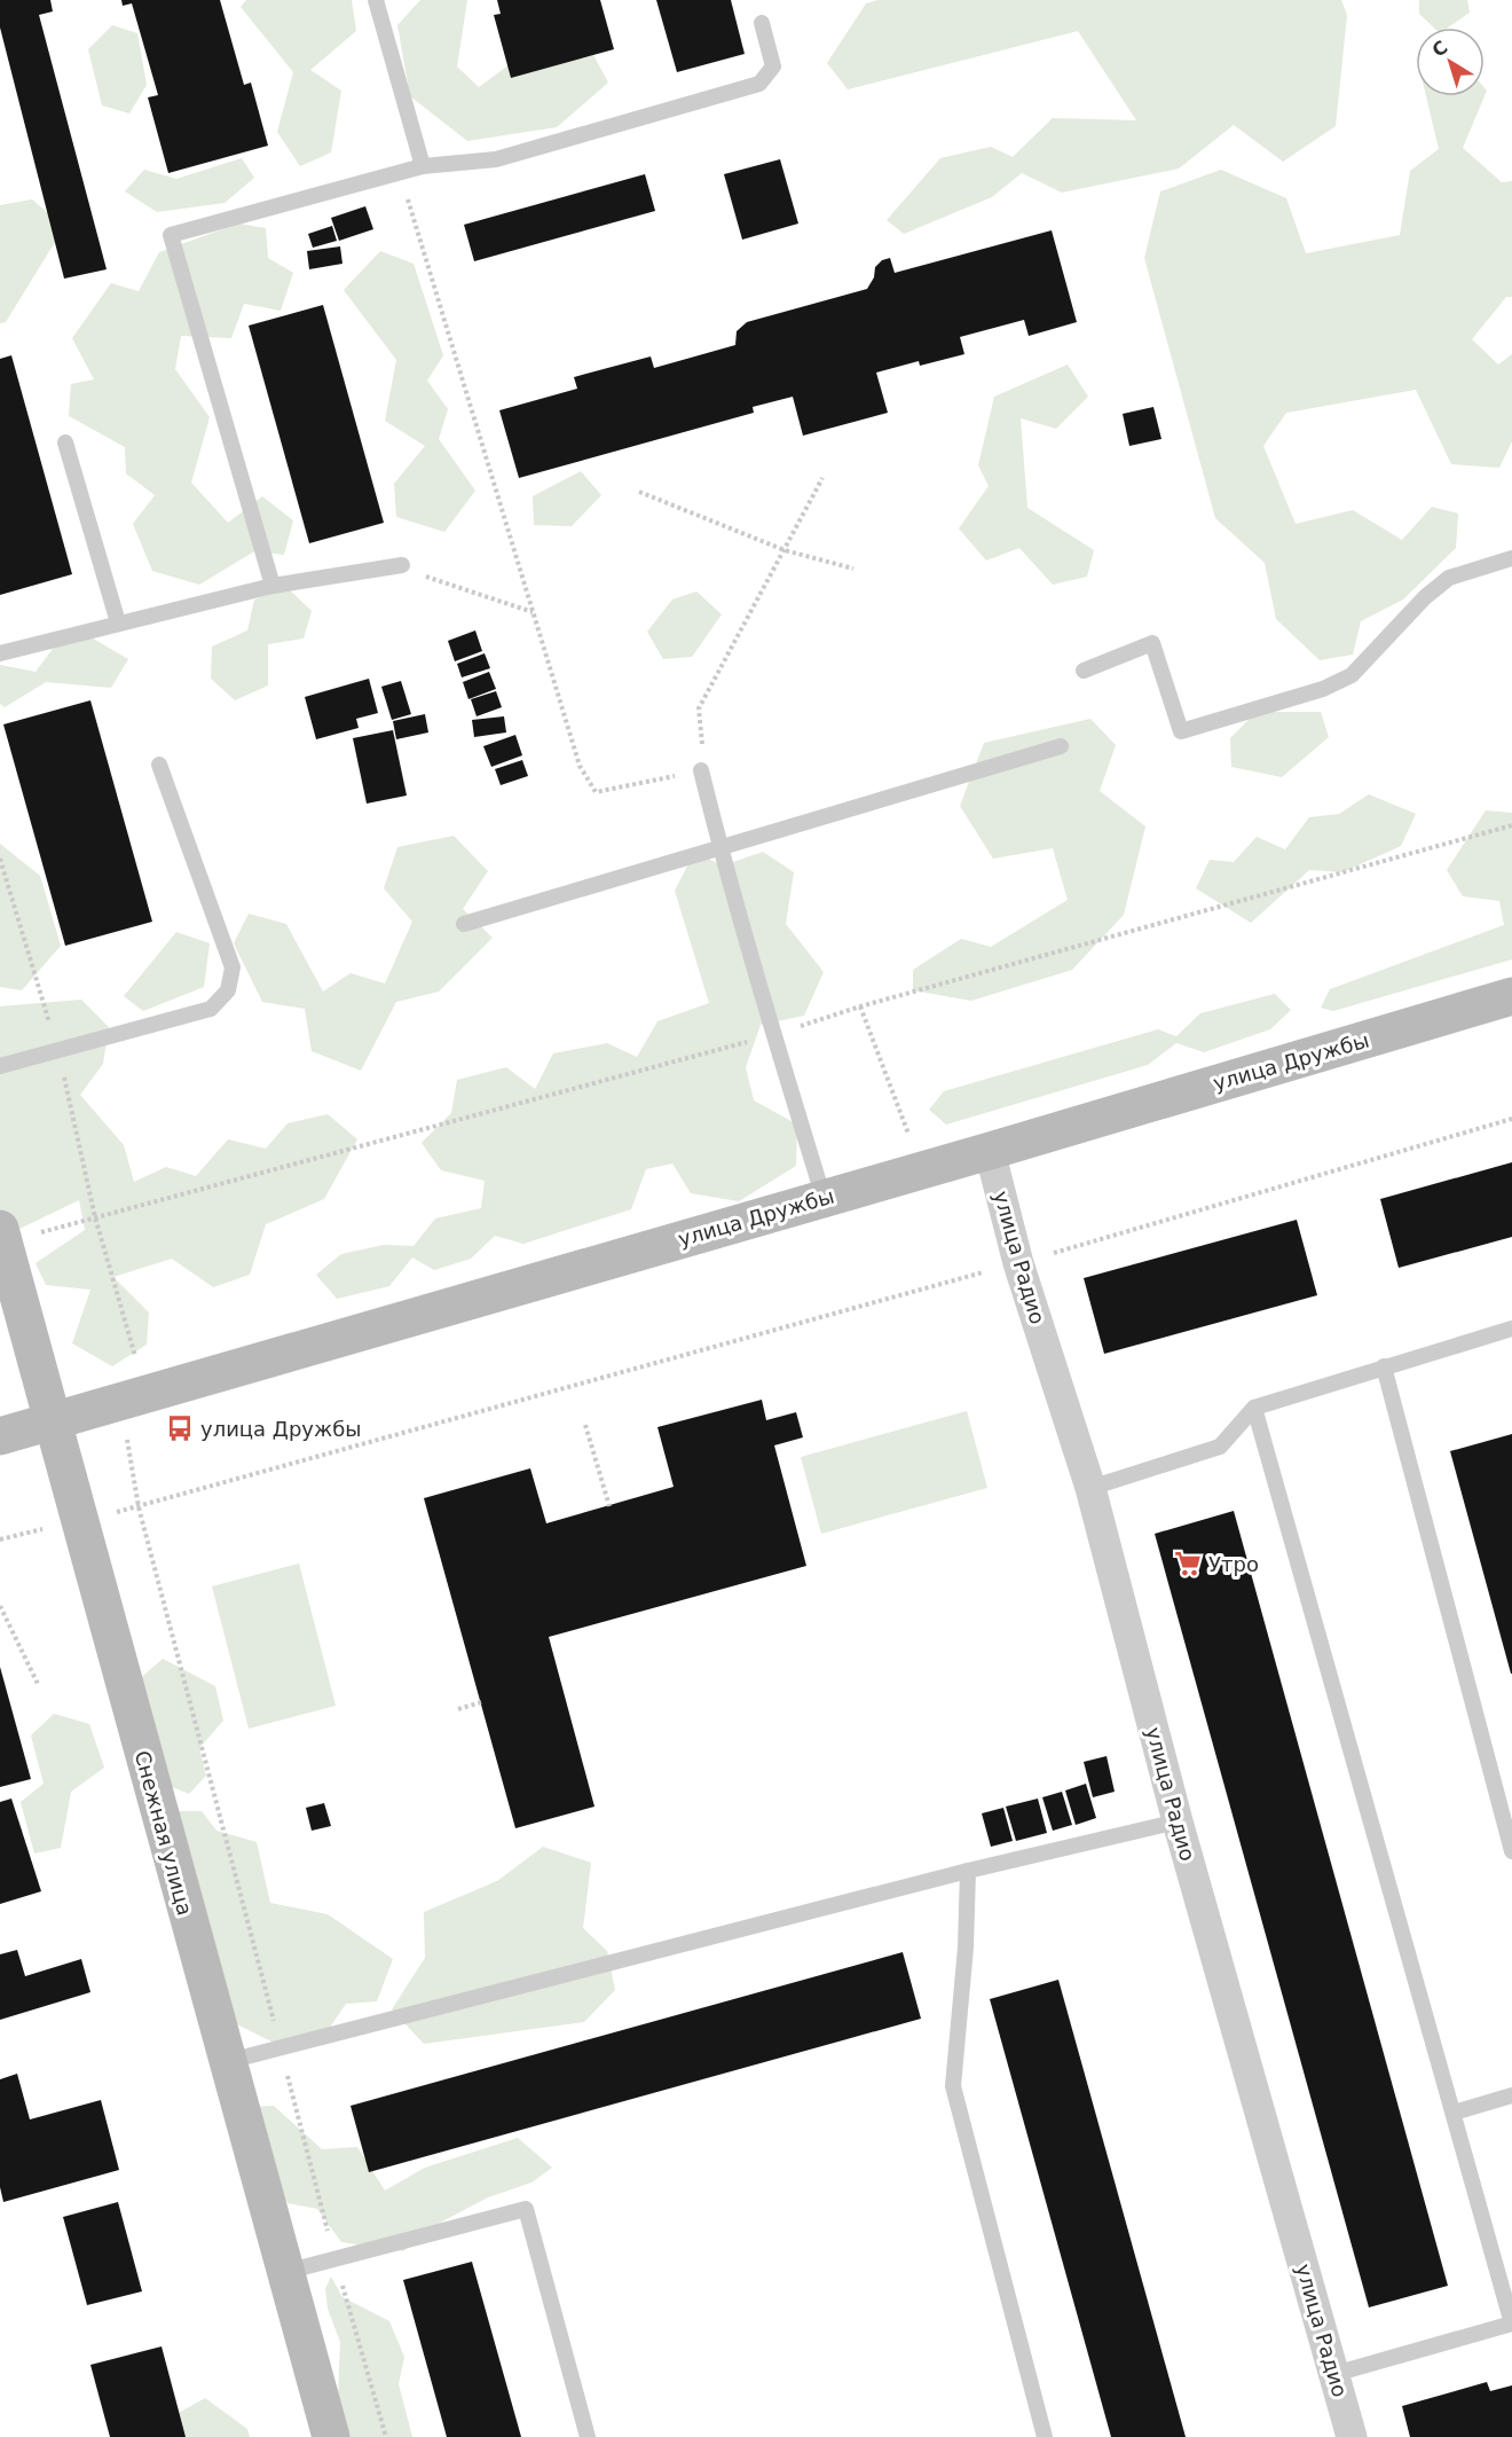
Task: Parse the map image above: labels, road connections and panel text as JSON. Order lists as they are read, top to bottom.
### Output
{
  "streets": {
    "street": ["улица Дружбы", "улица Радио", "Снежная улица"]
  },
  "crossings": [
    ["улица Дружбы", "улица Радио"],
    ["улица Дружбы", "Снежная улица"]
  ],
  "places": {
    "bus stop": ["улица Дружбы"],
    "supermarket": ["Утро"]
  },
  "north": "top left"
}
